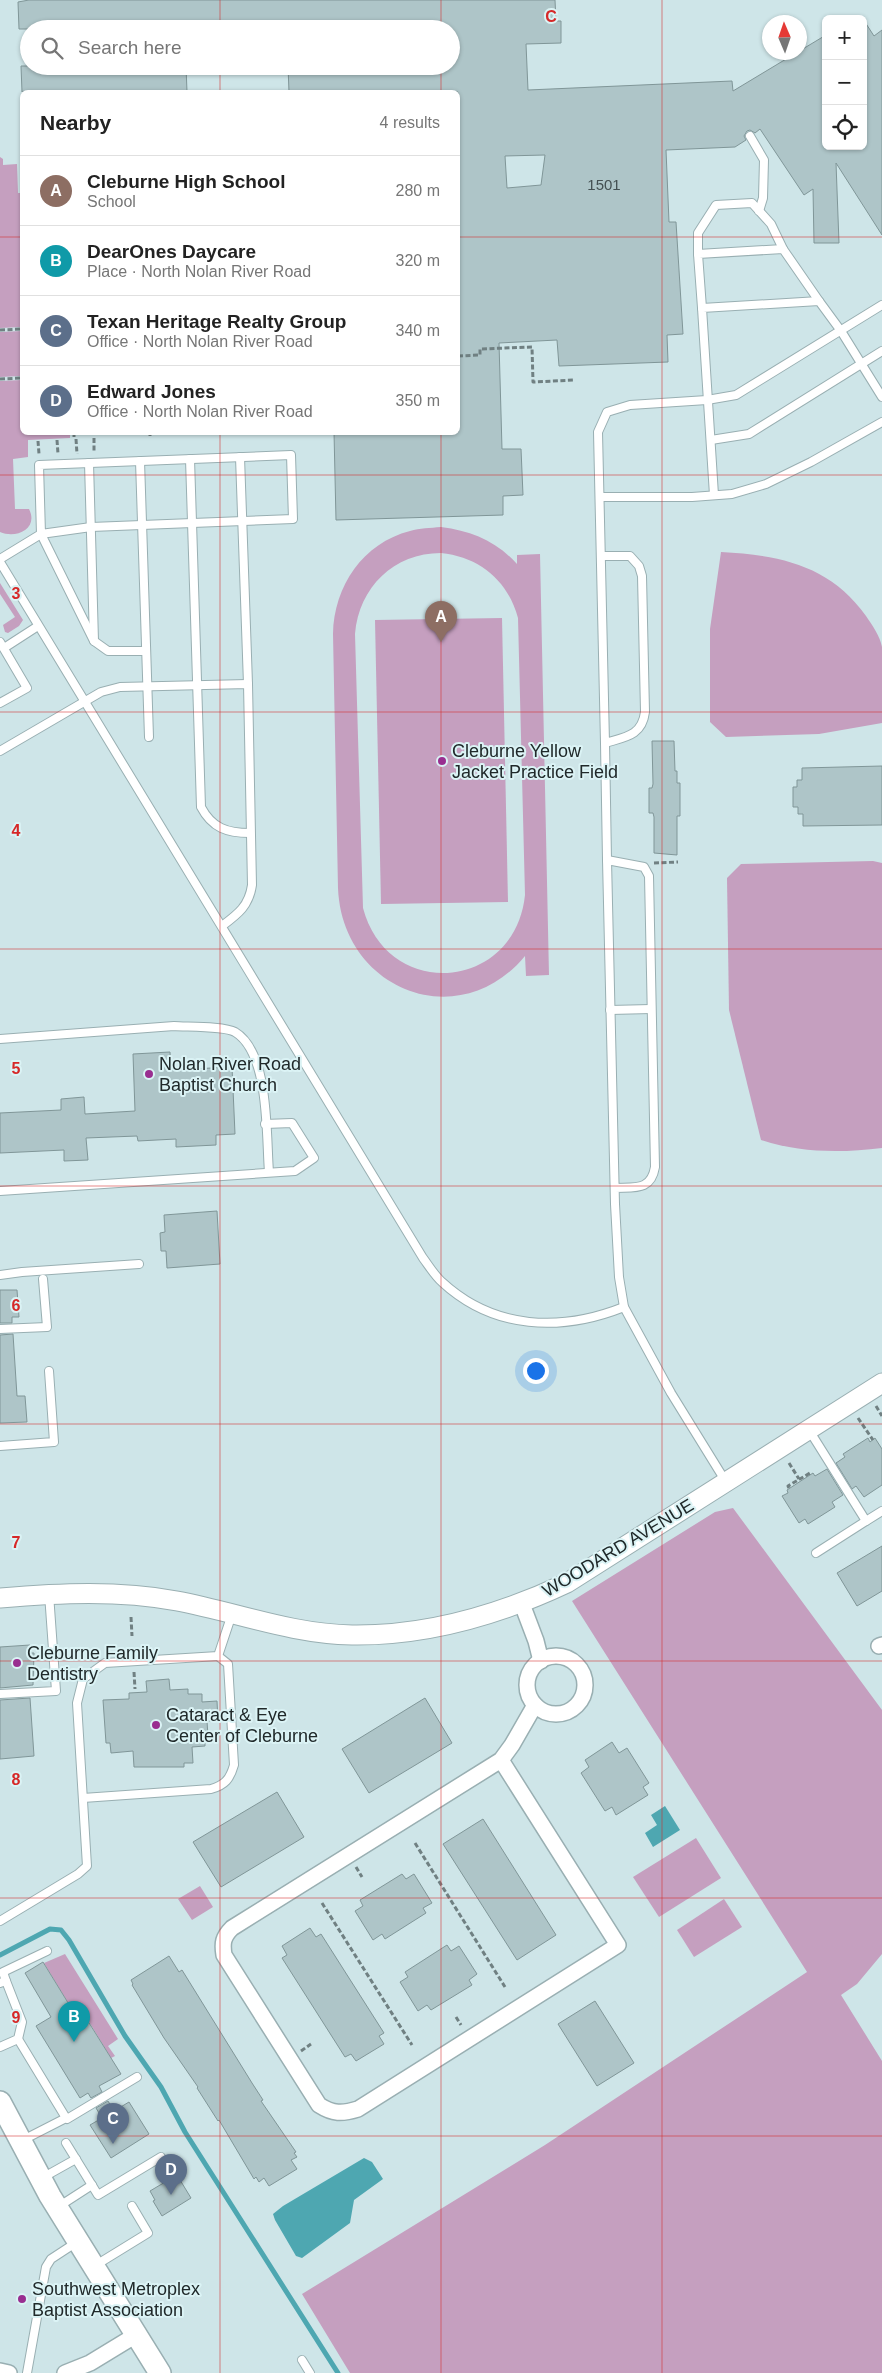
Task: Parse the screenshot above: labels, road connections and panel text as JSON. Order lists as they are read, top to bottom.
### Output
{
  "streets": {
    "street": ["WOODARD AVENUE"]
  },
  "places": [
    "Cleburne Yellow Jacket Practice Field",
    "Nolan River Road Baptist Church",
    "Cleburne Family Dentistry",
    "Cataract & Eye Center of Cleburne",
    "Southwest Metroplex Baptist Association"
  ],
  "house_numbers": ["1501"],
  "north": "top",
  "page": {
    "map_buttons": ["+", "−"],
    "search": "Search here",
    "heading": ["Nearby", "4 results"],
    "list": [
      {
        "mark": "A",
        "name": "Cleburne High School",
        "note": "School",
        "value": "280 m"
      },
      {
        "mark": "B",
        "name": "DearOnes Daycare",
        "note": "Place · North Nolan River Road",
        "value": "320 m"
      },
      {
        "mark": "C",
        "name": "Texan Heritage Realty Group",
        "note": "Office · North Nolan River Road",
        "value": "340 m"
      },
      {
        "mark": "D",
        "name": "Edward Jones",
        "note": "Office · North Nolan River Road",
        "value": "350 m"
      }
    ],
    "pins": [
      "A",
      "B",
      "C",
      "D"
    ]
  },
  "grid": {
    "columns": ["C"],
    "rows": [
      "3",
      "4",
      "5",
      "6",
      "7",
      "8",
      "9"
    ]
  }
}
